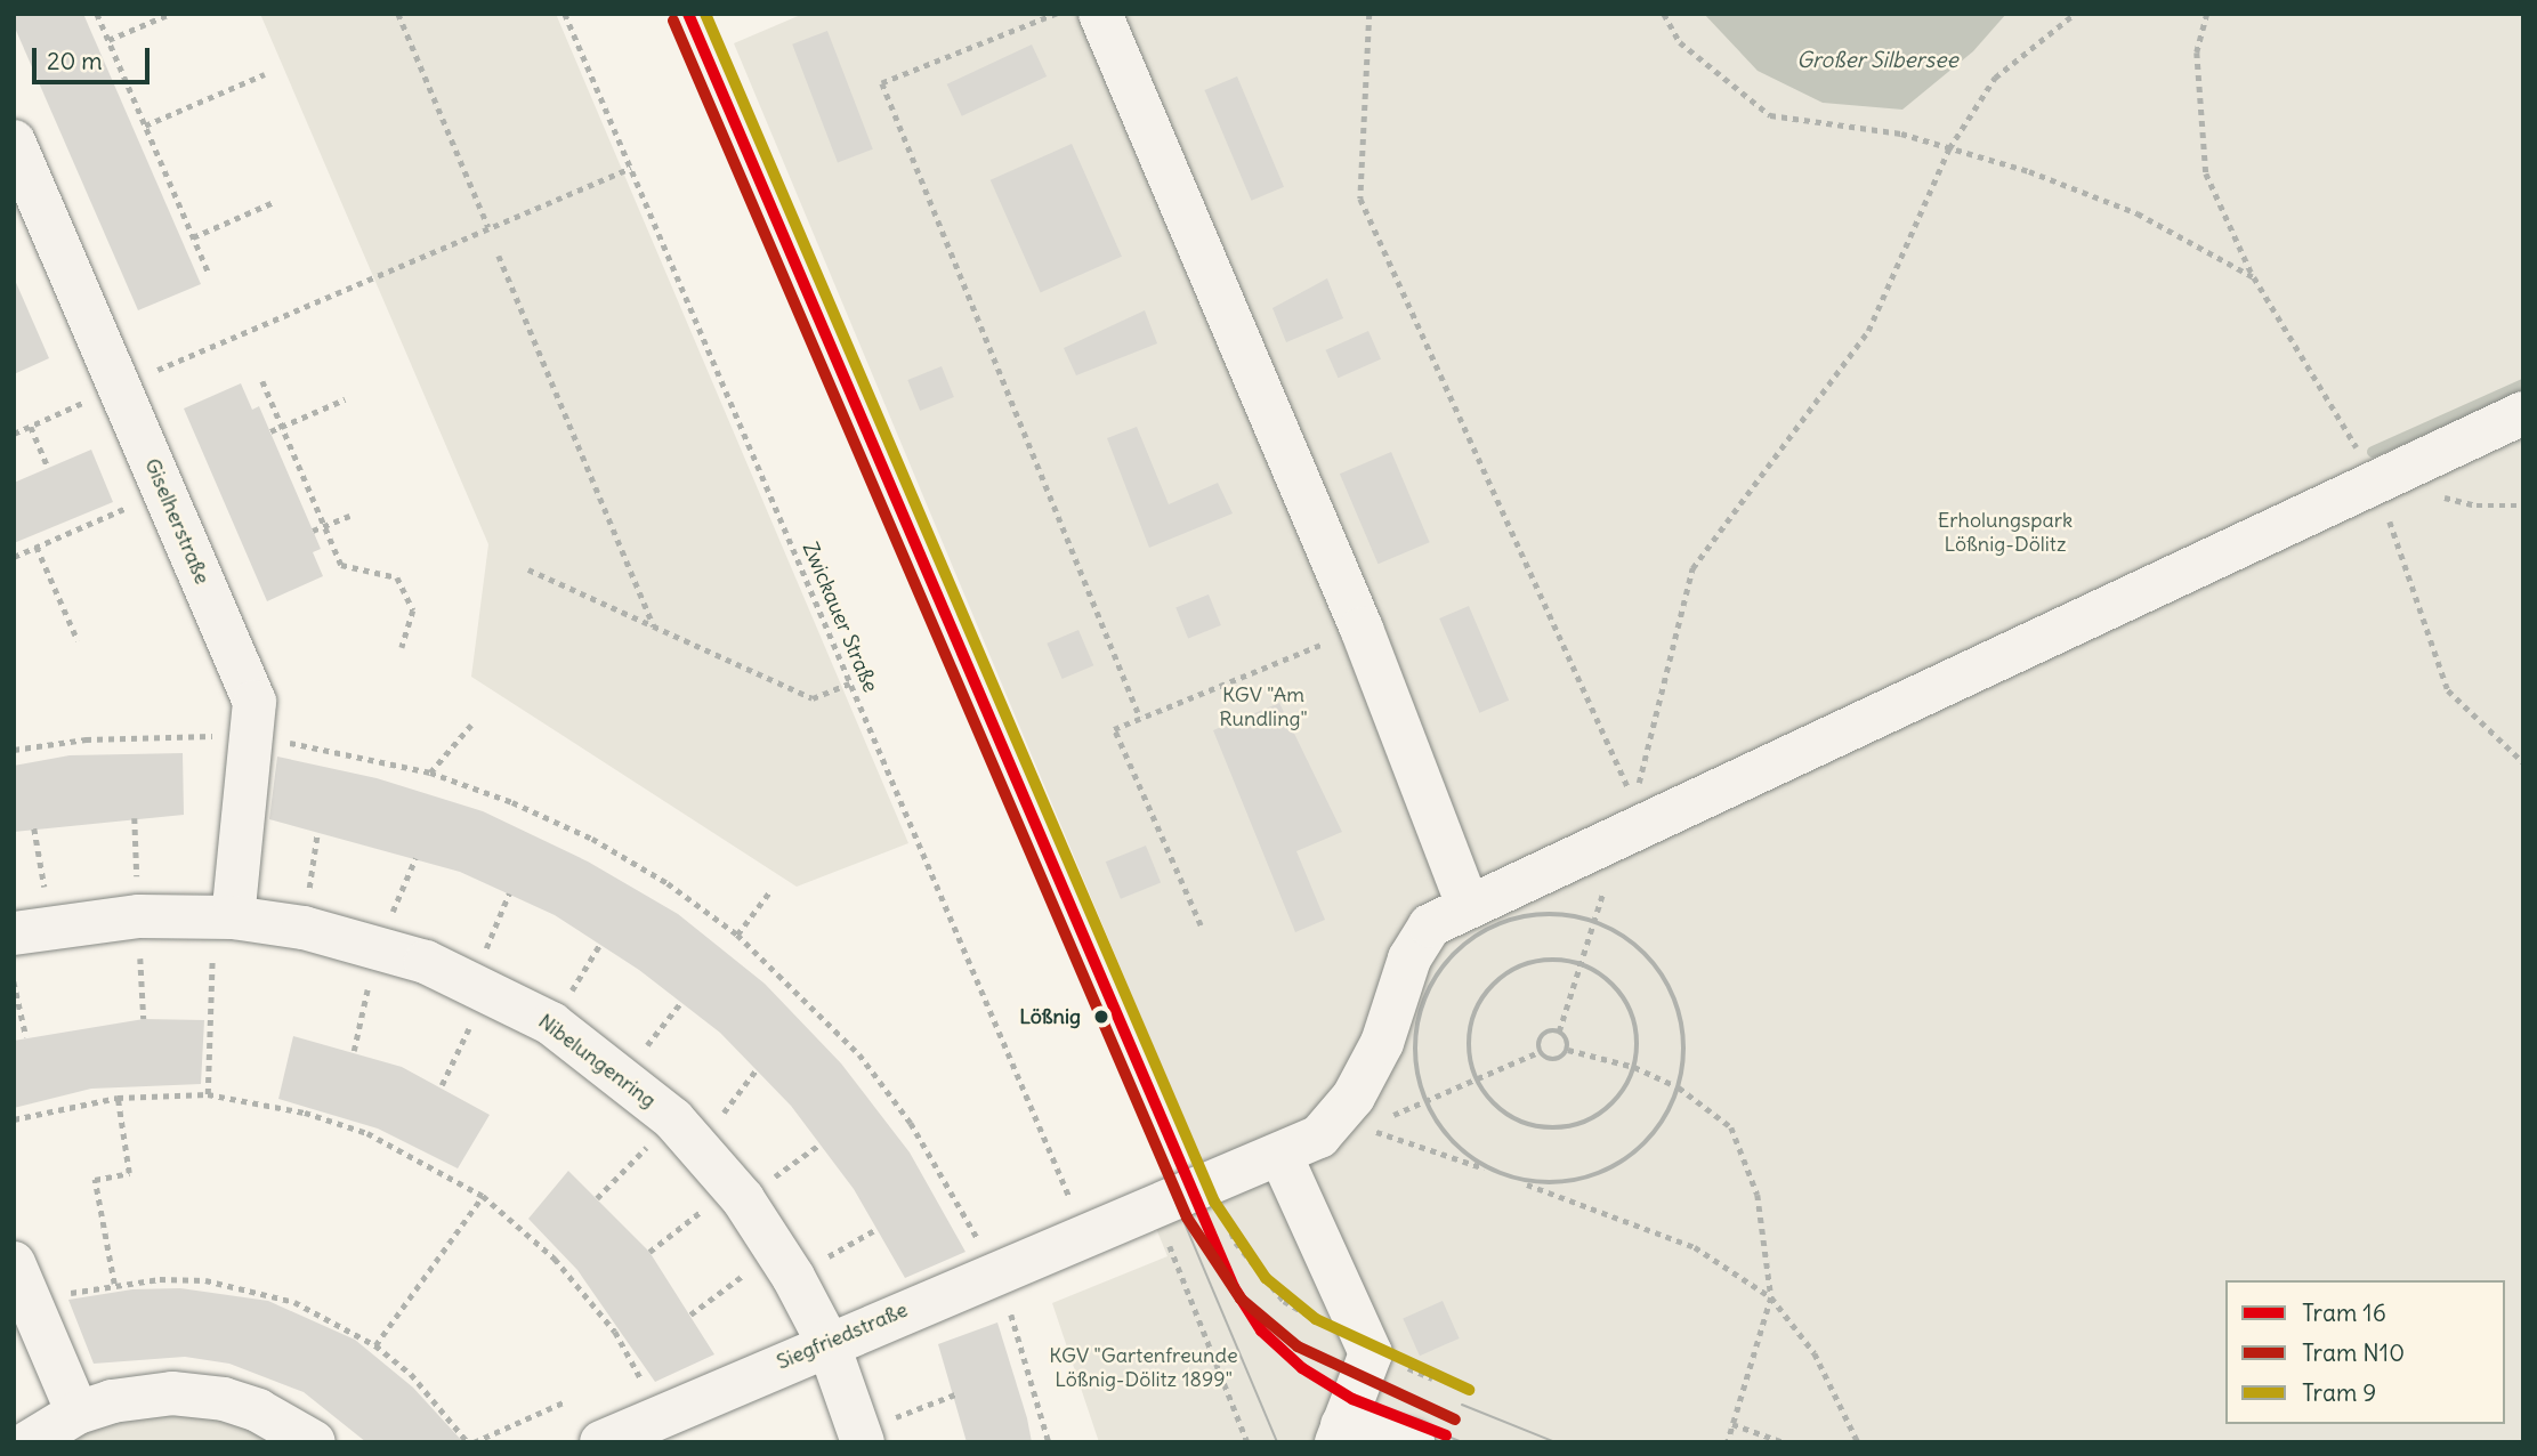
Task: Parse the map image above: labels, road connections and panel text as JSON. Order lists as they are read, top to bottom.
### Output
{
  "streets": {
    "street": ["Giselherstraße", "Nibelungenring", "Siegfriedstraße"],
    "path": ["Zwickauer Straße"]
  },
  "crossings": [
    ["Giselherstraße", "Nibelungenring"],
    ["Zwickauer Straße", "Siegfriedstraße"],
    ["Nibelungenring", "Siegfriedstraße"]
  ],
  "water": ["Großer Silbersee"],
  "parks": ["Erholungspark Lößnig-Dölitz", "KGV \"Am Rundling\"", "KGV \"Gartenfreunde Lößnig-Dölitz 1899\""],
  "places": ["Lößnig"],
  "lines": ["tram line 16", "tram line 9", "tram line N10"],
  "legend": ["Tram 16", "Tram N10", "Tram 9"],
  "scale_bar": "20 m"
}
